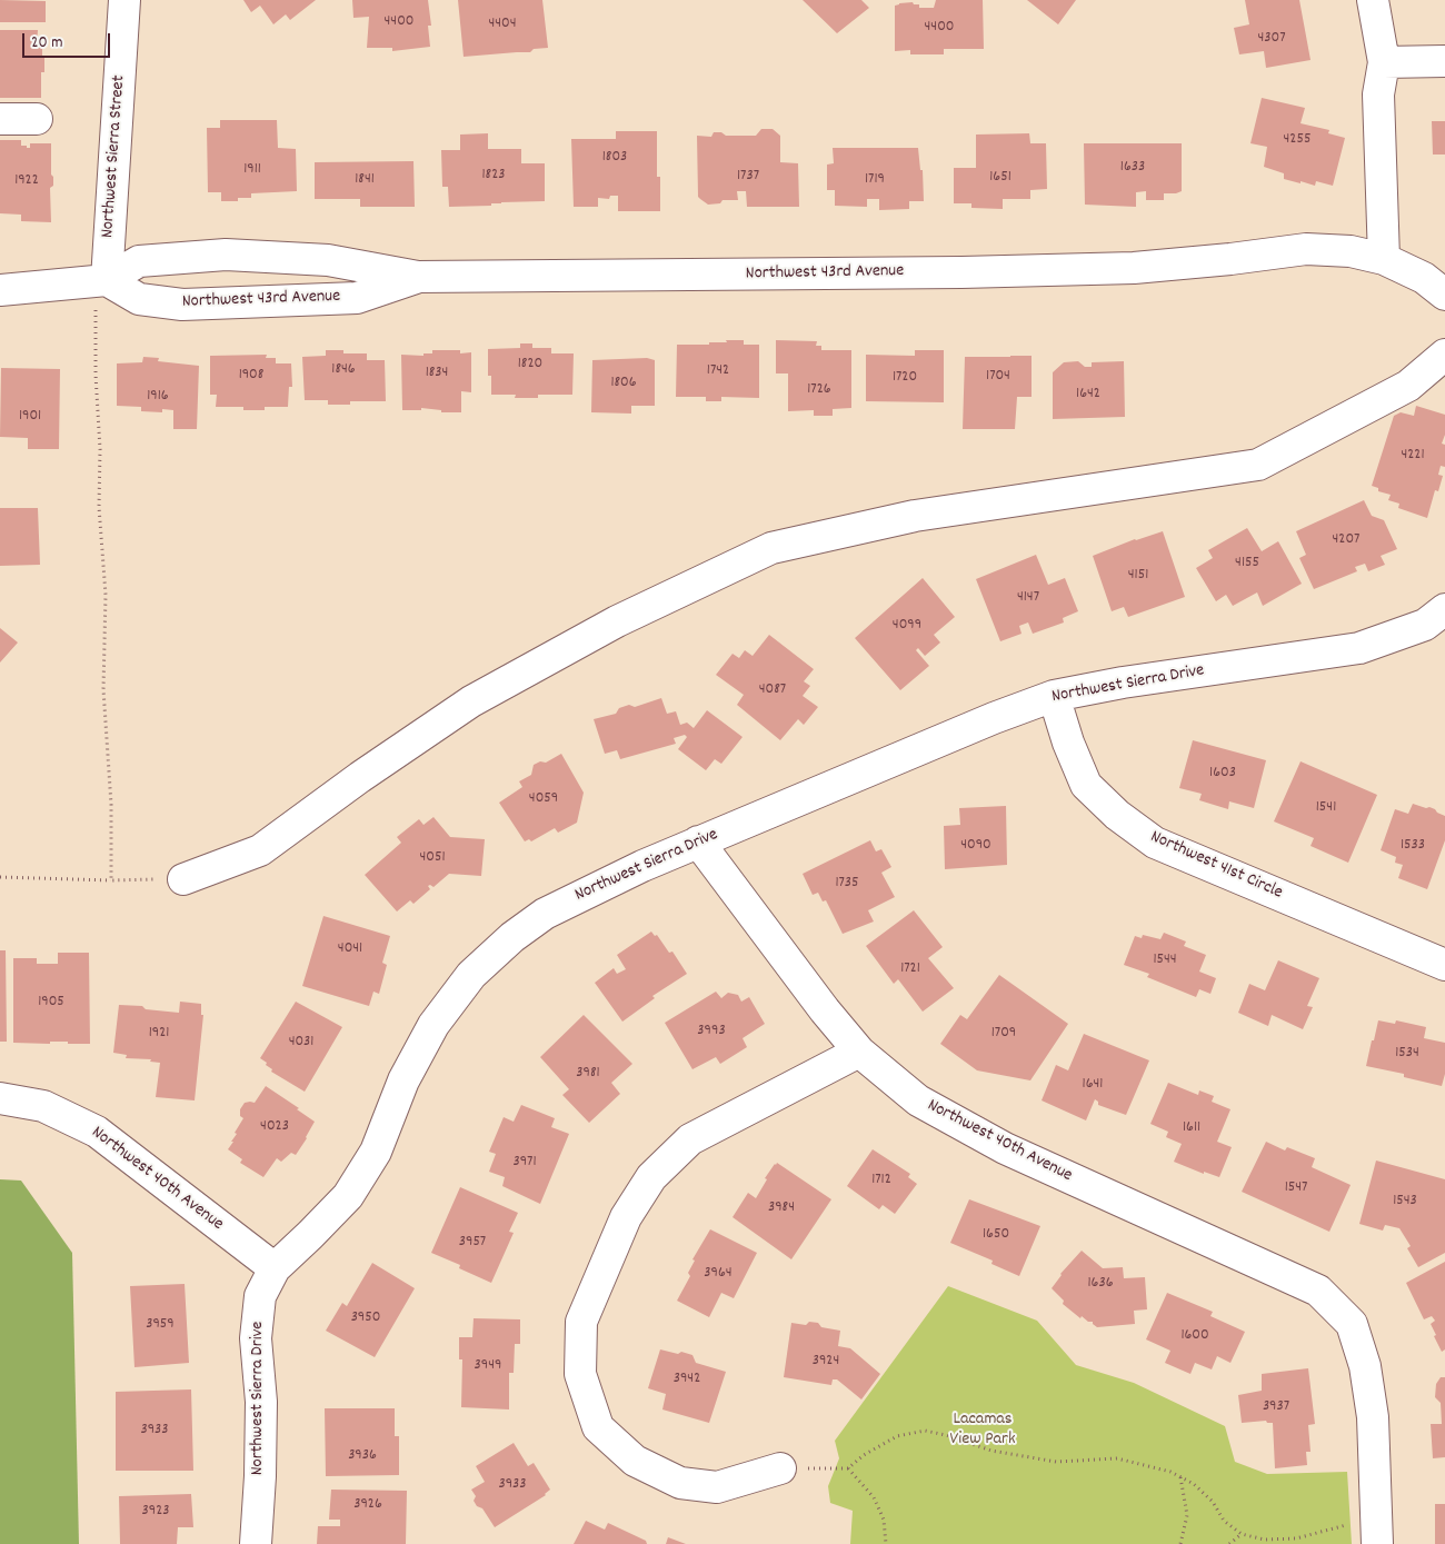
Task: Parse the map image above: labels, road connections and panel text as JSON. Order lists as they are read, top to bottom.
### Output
{
  "streets": {
    "street": [
      "Northwest Sierra Street",
      "Northwest 43rd Avenue",
      "Northwest Sierra Drive",
      "Northwest 41st Circle",
      "Northwest 40th Avenue"
    ]
  },
  "crossings": [
    ["Northwest Sierra Street", "Northwest 43rd Avenue"],
    ["Northwest Sierra Drive", "Northwest 41st Circle"],
    ["Northwest Sierra Drive", "Northwest 40th Avenue"]
  ],
  "parks": ["Lacamas View Park"],
  "house_numbers": [
    "4400",
    "4404",
    "4400",
    "4307",
    "4255",
    "1803",
    "1633",
    "1911",
    "1823",
    "1737",
    "1651",
    "1841",
    "1719",
    "1922",
    "1820",
    "1846",
    "1742",
    "1834",
    "1908",
    "1704",
    "1720",
    "1806",
    "1726",
    "1642",
    "1916",
    "1901",
    "4221",
    "4207",
    "4155",
    "4151",
    "4147",
    "4099",
    "4087",
    "1603",
    "4059",
    "1541",
    "4090",
    "1533",
    "4051",
    "1735",
    "4041",
    "1544",
    "1721",
    "1905",
    "3993",
    "1921",
    "1709",
    "4031",
    "1534",
    "3981",
    "1641",
    "4023",
    "1611",
    "3971",
    "1712",
    "1547",
    "1543",
    "3984",
    "1650",
    "3957",
    "3964",
    "1636",
    "3950",
    "3959",
    "1600",
    "3924",
    "3949",
    "3942",
    "3937",
    "3933",
    "3936",
    "3933",
    "3926",
    "3923"
  ],
  "scale_bar": "20 m"
}
